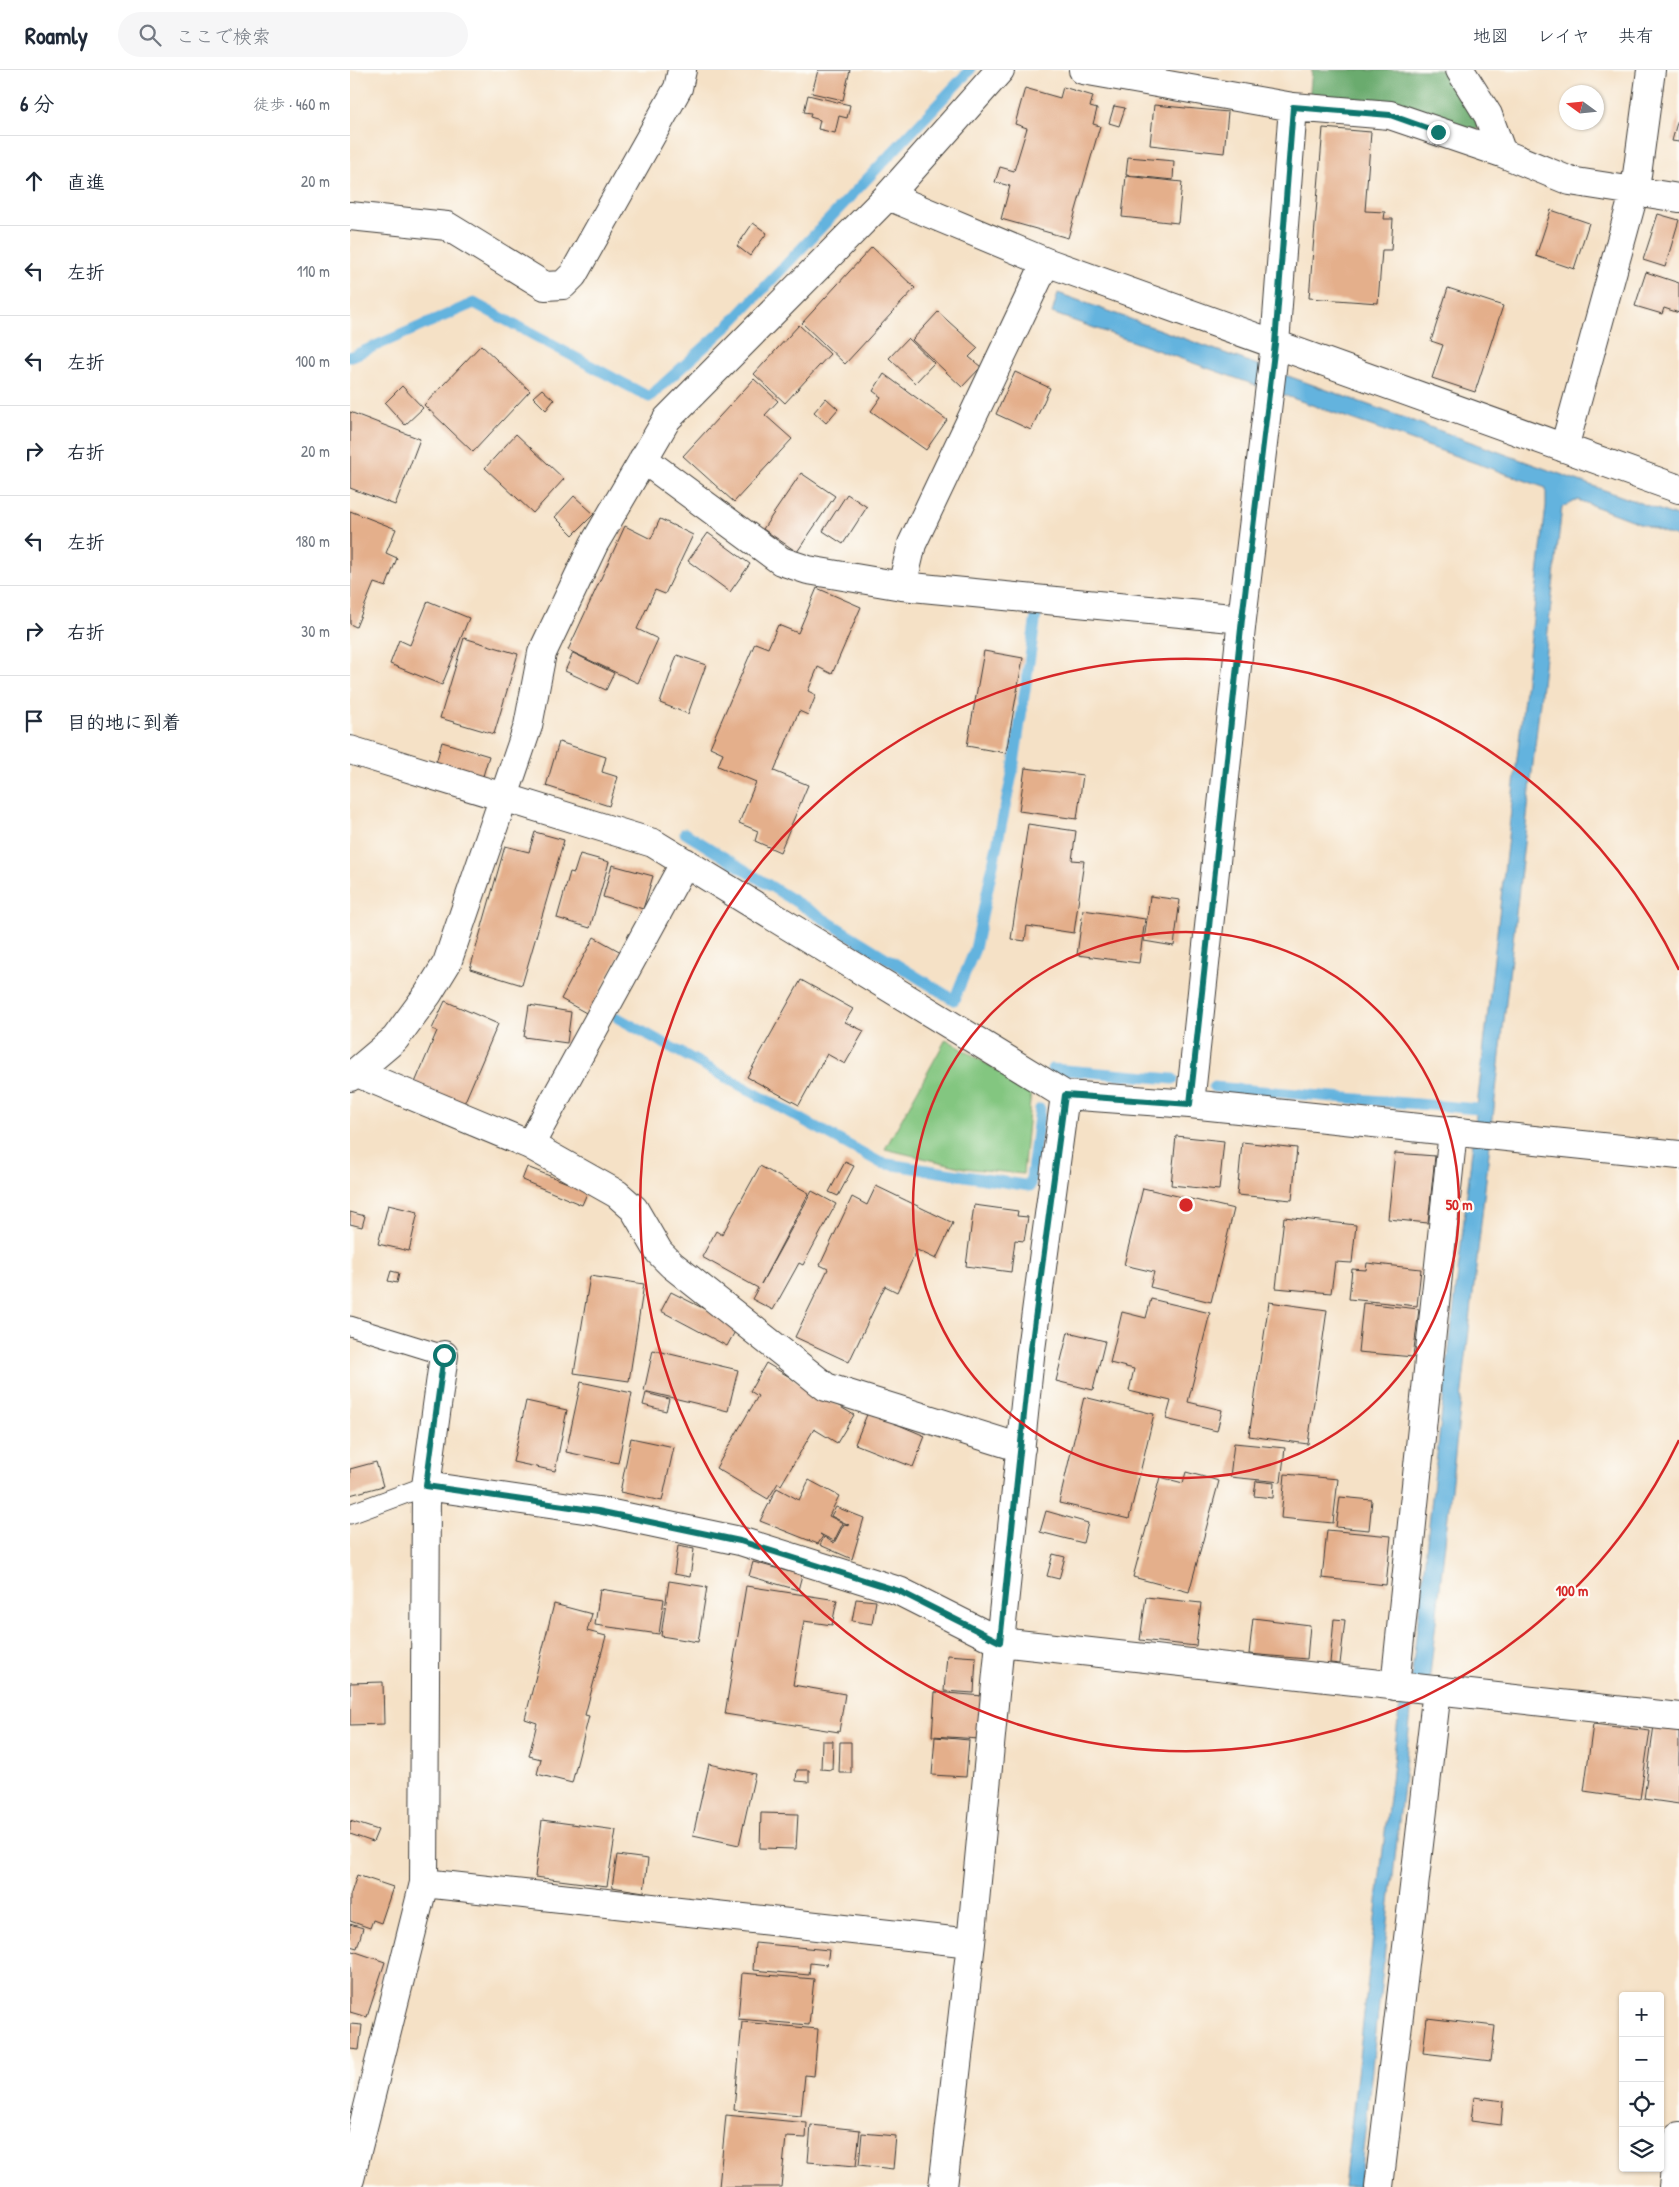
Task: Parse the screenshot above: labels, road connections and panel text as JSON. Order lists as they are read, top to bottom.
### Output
{
  "north": "left",
  "page": {
    "header": "Roamly",
    "search": "ここで検索",
    "nav": ["地図", "レイヤ", "共有"],
    "heading": ["6 分", "徒歩 · 460 m"],
    "list": [
      ["直進", "20 m"],
      ["左折", "110 m"],
      ["左折", "100 m"],
      ["右折", "20 m"],
      ["左折", "180 m"],
      ["右折", "30 m"],
      "目的地に到着"
    ],
    "map_buttons": ["+", "−"]
  },
  "rings": ["50 m", "100 m"]
}
